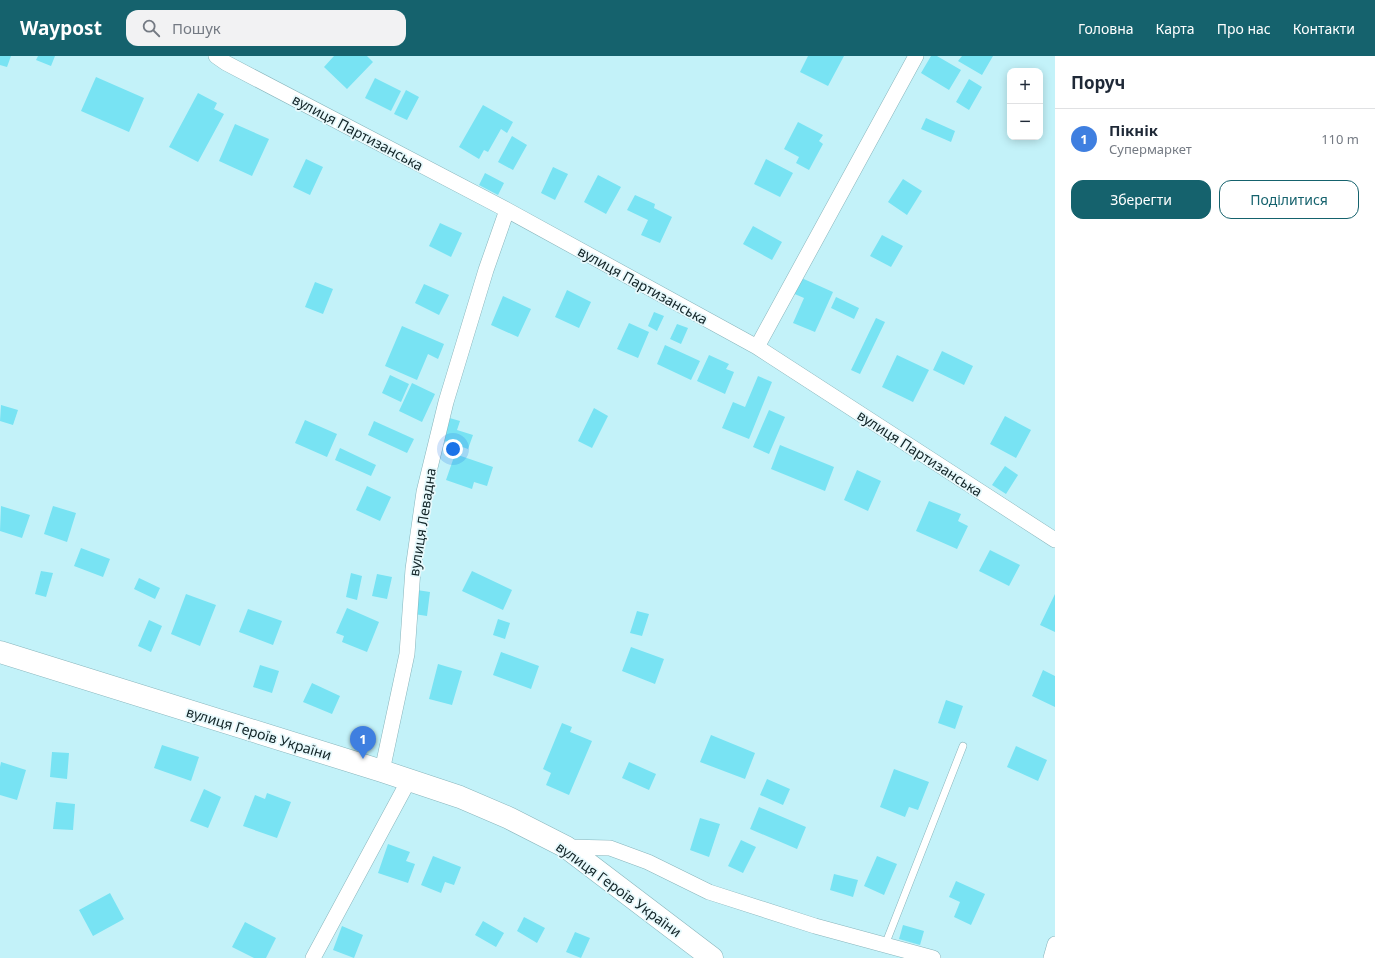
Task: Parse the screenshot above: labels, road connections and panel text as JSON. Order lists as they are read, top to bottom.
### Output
{
  "streets": {
    "main road": ["вулиця Героїв України"],
    "street": ["вулиця Партизанська", "вулиця Левадна"]
  },
  "crossings": [
    ["вулиця Партизанська", "вулиця Левадна"],
    ["вулиця Левадна", "вулиця Героїв України"]
  ],
  "page": {
    "header": "Waypost",
    "search": "Пошук",
    "nav": [
      "Головна",
      "Карта",
      "Про нас",
      "Контакти"
    ],
    "heading": "Поруч",
    "map_buttons": ["+", "−"],
    "list": [
      {
        "mark": "1",
        "name": "Пікнік",
        "note": "Супермаркет",
        "value": "110 m"
      }
    ],
    "buttons": ["Зберегти", "Поділитися"],
    "pins": "1"
  }
}
